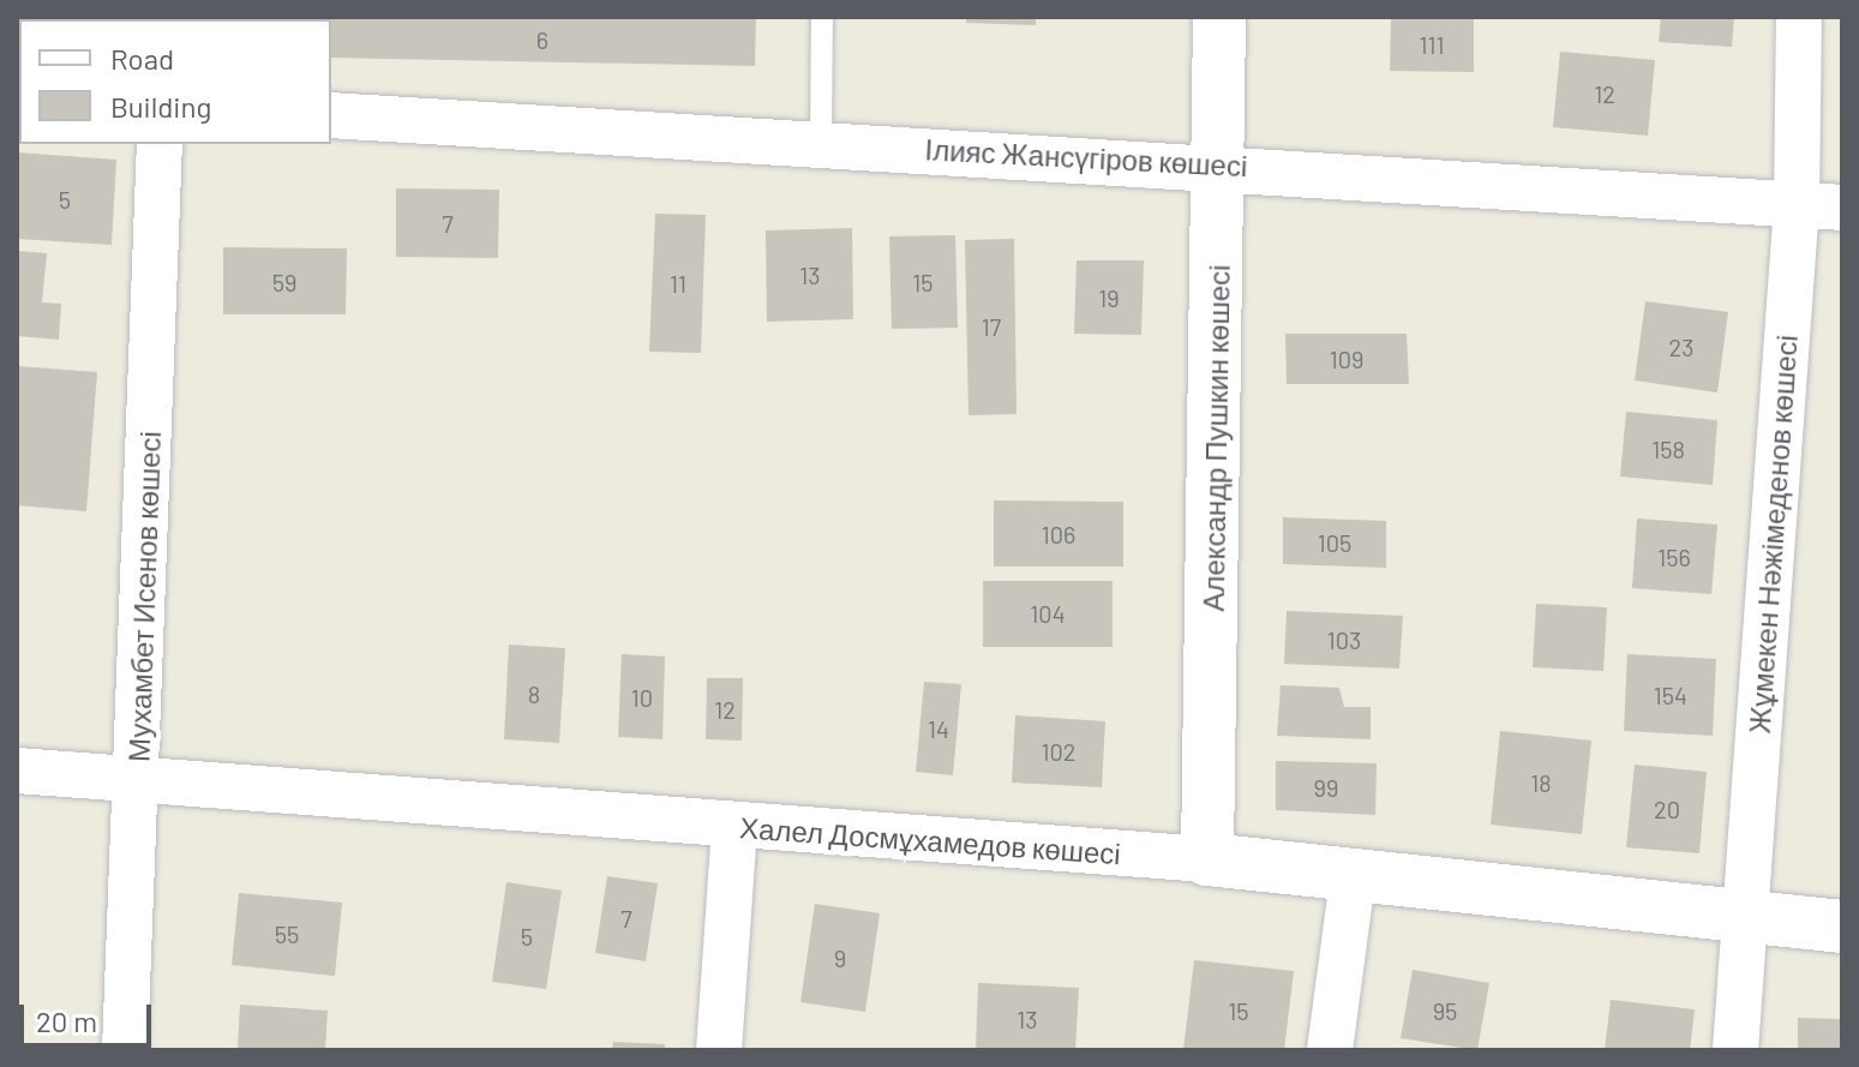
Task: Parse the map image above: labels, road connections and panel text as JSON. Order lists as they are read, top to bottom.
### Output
{
  "streets": {
    "street": [
      "Ілияс Жансүгіров көшесі",
      "Александр Пушкин көшесі",
      "Жұмекен Нәжімеденов көшесі",
      "Мухамбет Исенов көшесі",
      "Халел Досмұхамедов көшесі"
    ]
  },
  "crossings": [
    ["Ілияс Жансүгіров көшесі", "Александр Пушкин көшесі"],
    ["Ілияс Жансүгіров көшесі", "Жұмекен Нәжімеденов көшесі"],
    ["Александр Пушкин көшесі", "Халел Досмұхамедов көшесі"],
    ["Жұмекен Нәжімеденов көшесі", "Халел Досмұхамедов көшесі"],
    ["Мухамбет Исенов көшесі", "Халел Досмұхамедов көшесі"]
  ],
  "house_numbers": [
    "6",
    "111",
    "12",
    "5",
    "7",
    "13",
    "59",
    "15",
    "11",
    "19",
    "17",
    "23",
    "109",
    "158",
    "106",
    "105",
    "156",
    "104",
    "103",
    "8",
    "154",
    "10",
    "12",
    "14",
    "102",
    "18",
    "99",
    "20",
    "7",
    "55",
    "5",
    "9",
    "15",
    "95",
    "13"
  ],
  "legend": ["Road", "Building"],
  "scale_bar": "20 m"
}
